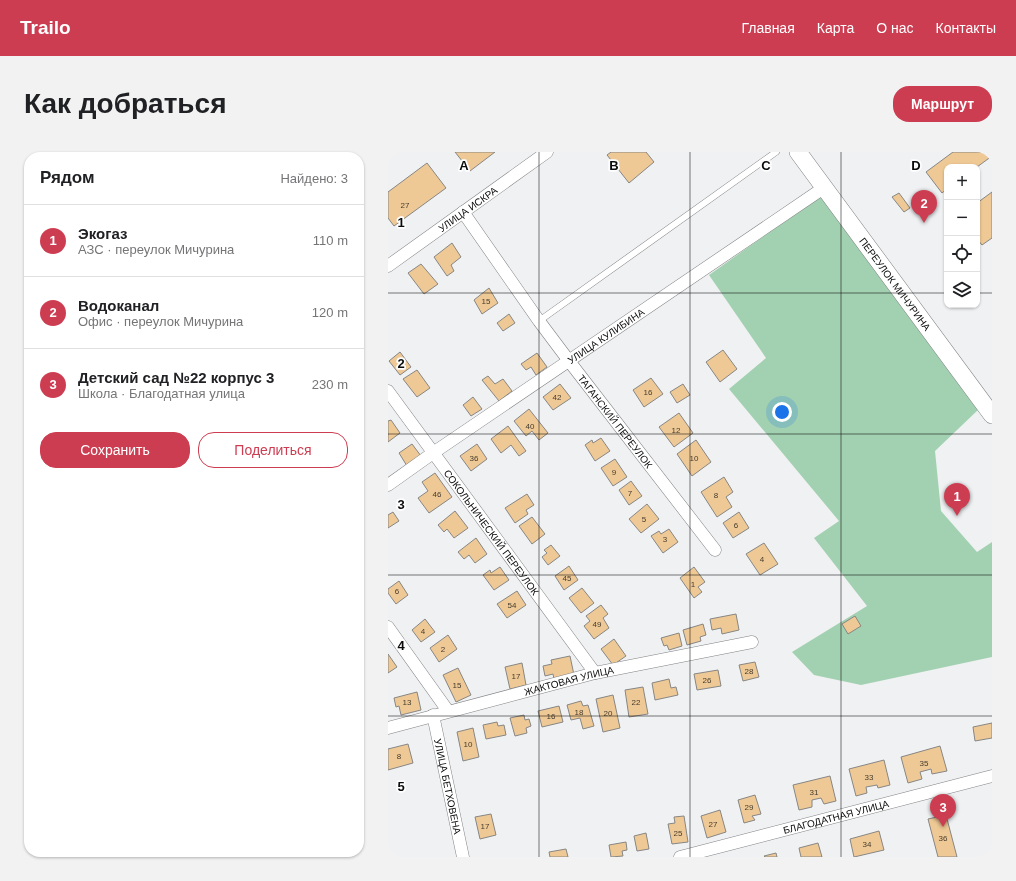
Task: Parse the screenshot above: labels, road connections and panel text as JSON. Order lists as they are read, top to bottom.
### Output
{
  "streets": {
    "main road": ["ПЕРЕУЛОК МИЧУРИНА"],
    "street": [
      "УЛИЦА ИСКРА",
      "УЛИЦА КУЛИБИНА",
      "ТАГАНСКИЙ ПЕРЕУЛОК",
      "СОКОЛЬНИЧЕСКИЙ ПЕРЕУЛОК",
      "ЖАКТОВАЯ УЛИЦА",
      "УЛИЦА БЕТХОВЕНА",
      "БЛАГОДАТНАЯ УЛИЦА"
    ]
  },
  "crossings": [
    ["УЛИЦА ИСКРА", "ТАГАНСКИЙ ПЕРЕУЛОК"],
    ["ПЕРЕУЛОК МИЧУРИНА", "УЛИЦА КУЛИБИНА"],
    ["УЛИЦА КУЛИБИНА", "ТАГАНСКИЙ ПЕРЕУЛОК"],
    ["УЛИЦА КУЛИБИНА", "СОКОЛЬНИЧЕСКИЙ ПЕРЕУЛОК"],
    ["СОКОЛЬНИЧЕСКИЙ ПЕРЕУЛОК", "ЖАКТОВАЯ УЛИЦА"],
    ["ЖАКТОВАЯ УЛИЦА", "УЛИЦА БЕТХОВЕНА"]
  ],
  "house_numbers": [
    "27",
    "15",
    "16",
    "42",
    "40",
    "12",
    "36",
    "10",
    "9",
    "7",
    "46",
    "8",
    "5",
    "6",
    "3",
    "4",
    "45",
    "1",
    "6",
    "54",
    "49",
    "4",
    "2",
    "28",
    "17",
    "26",
    "15",
    "13",
    "22",
    "18",
    "20",
    "16",
    "10",
    "8",
    "35",
    "33",
    "31",
    "29",
    "27",
    "17",
    "25",
    "36",
    "34"
  ],
  "page": {
    "header": "Trailo",
    "nav": [
      "Главная",
      "Карта",
      "О нас",
      "Контакты"
    ],
    "buttons": [
      "Маршрут",
      ["Сохранить", "Поделиться"]
    ],
    "title": "Как добраться",
    "heading": ["Рядом", "Найдено: 3"],
    "map_buttons": ["+", "−"],
    "pins": ["2", "1", "3"],
    "list": [
      {
        "mark": "1",
        "name": "Экогаз",
        "note": "АЗС · переулок Мичурина",
        "value": "110 m"
      },
      {
        "mark": "2",
        "name": "Водоканал",
        "note": "Офис · переулок Мичурина",
        "value": "120 m"
      },
      {
        "mark": "3",
        "name": "Детский сад №22 корпус 3",
        "note": "Школа · Благодатная улица",
        "value": "230 m"
      }
    ]
  },
  "grid": {
    "columns": [
      "A",
      "B",
      "C",
      "D"
    ],
    "rows": [
      "1",
      "2",
      "3",
      "4",
      "5"
    ]
  }
}
